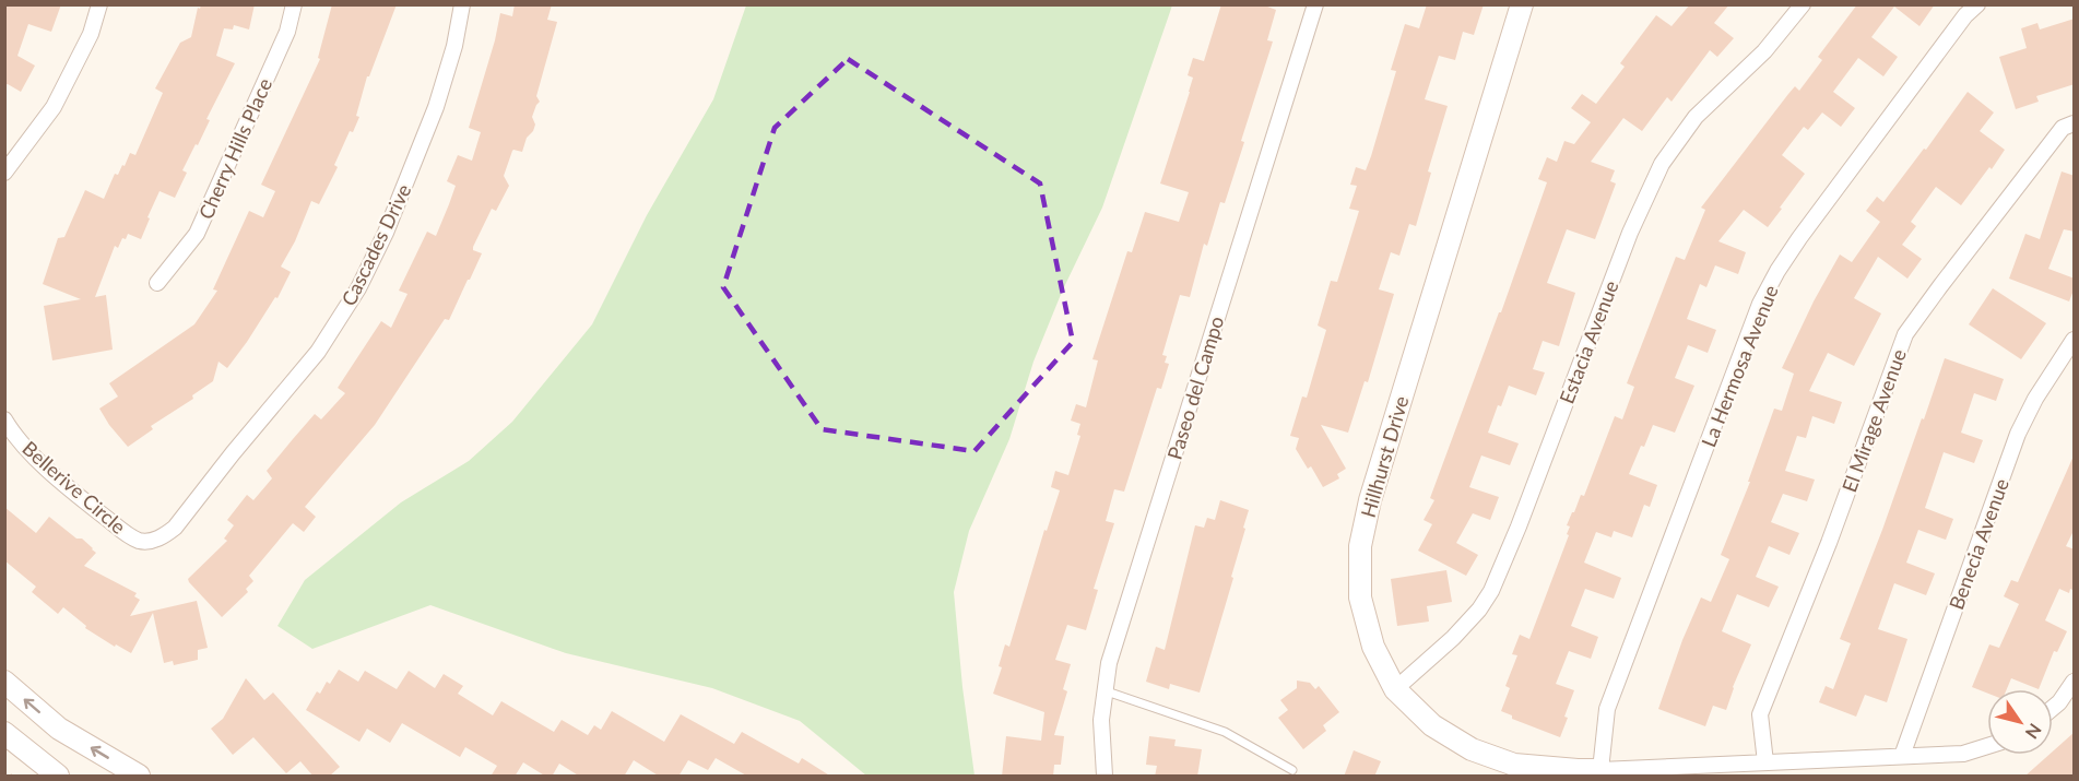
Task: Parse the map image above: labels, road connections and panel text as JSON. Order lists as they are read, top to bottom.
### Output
{
  "streets": {
    "street": [
      "Cherry Hills Place",
      "Cascades Drive",
      "Estacia Avenue",
      "La Hermosa Avenue",
      "Paseo del Campo",
      "El Mirage Avenue",
      "Hillhurst Drive",
      "Bellerive Circle",
      "Benecia Avenue"
    ]
  },
  "crossings": [
    ["Cascades Drive", "Bellerive Circle"],
    ["Estacia Avenue", "Hillhurst Drive"],
    ["La Hermosa Avenue", "Hillhurst Drive"]
  ],
  "north": "bottom right"
}
